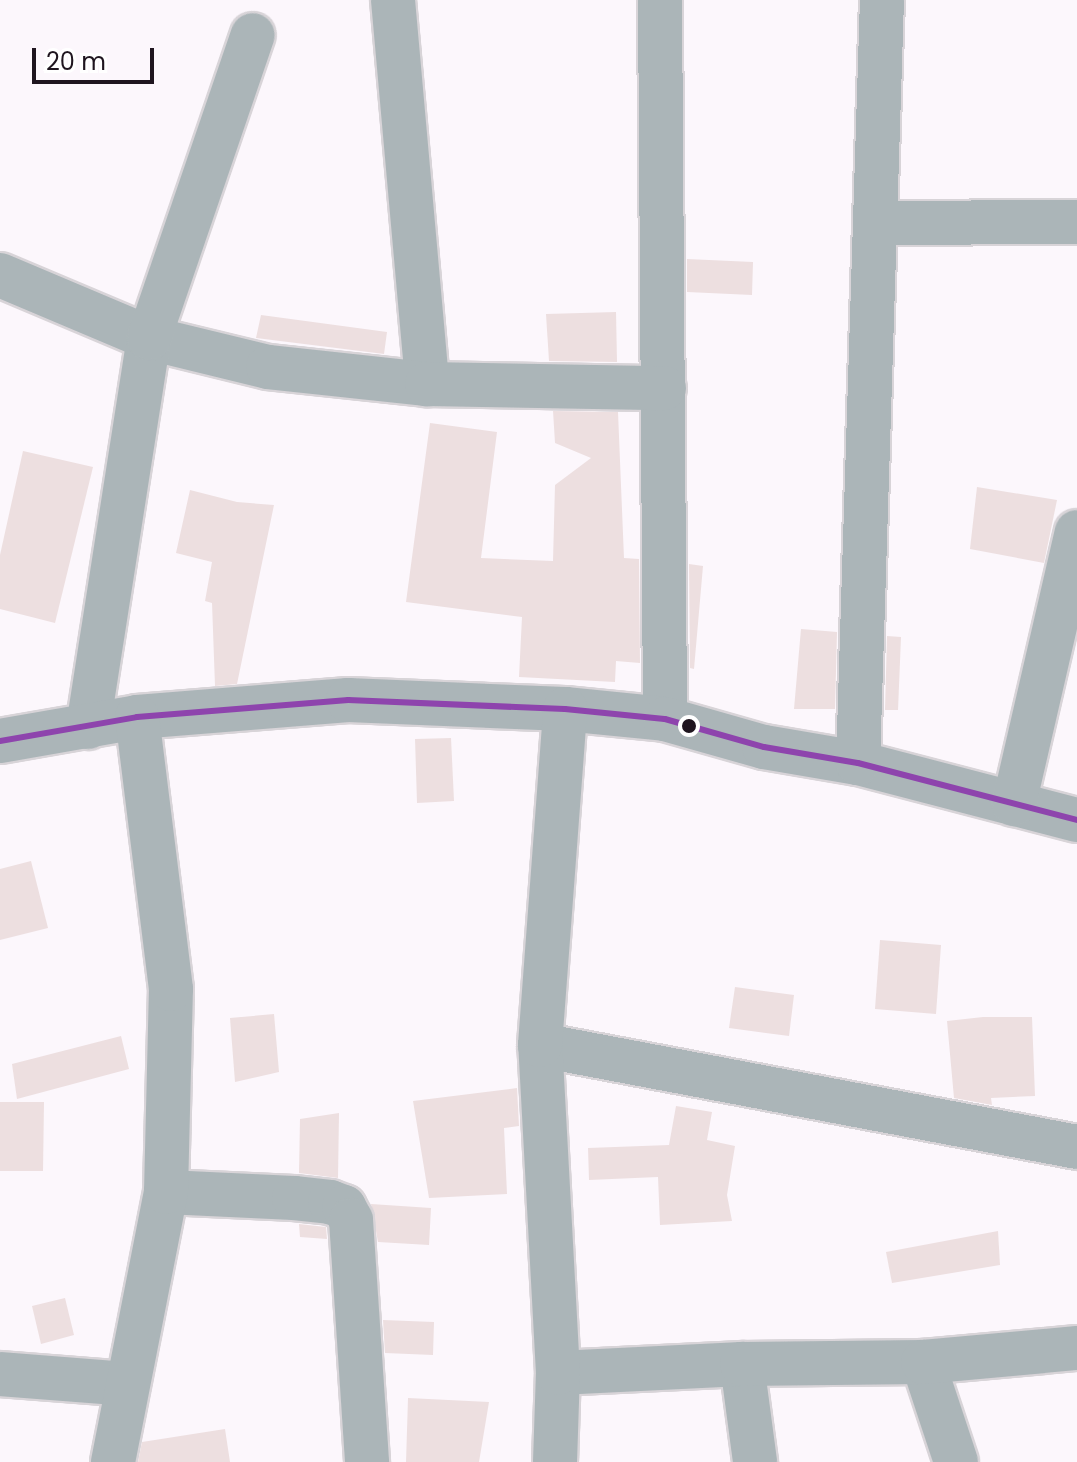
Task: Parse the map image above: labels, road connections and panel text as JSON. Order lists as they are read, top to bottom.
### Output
{
  "scale_bar": "20 m"
}
